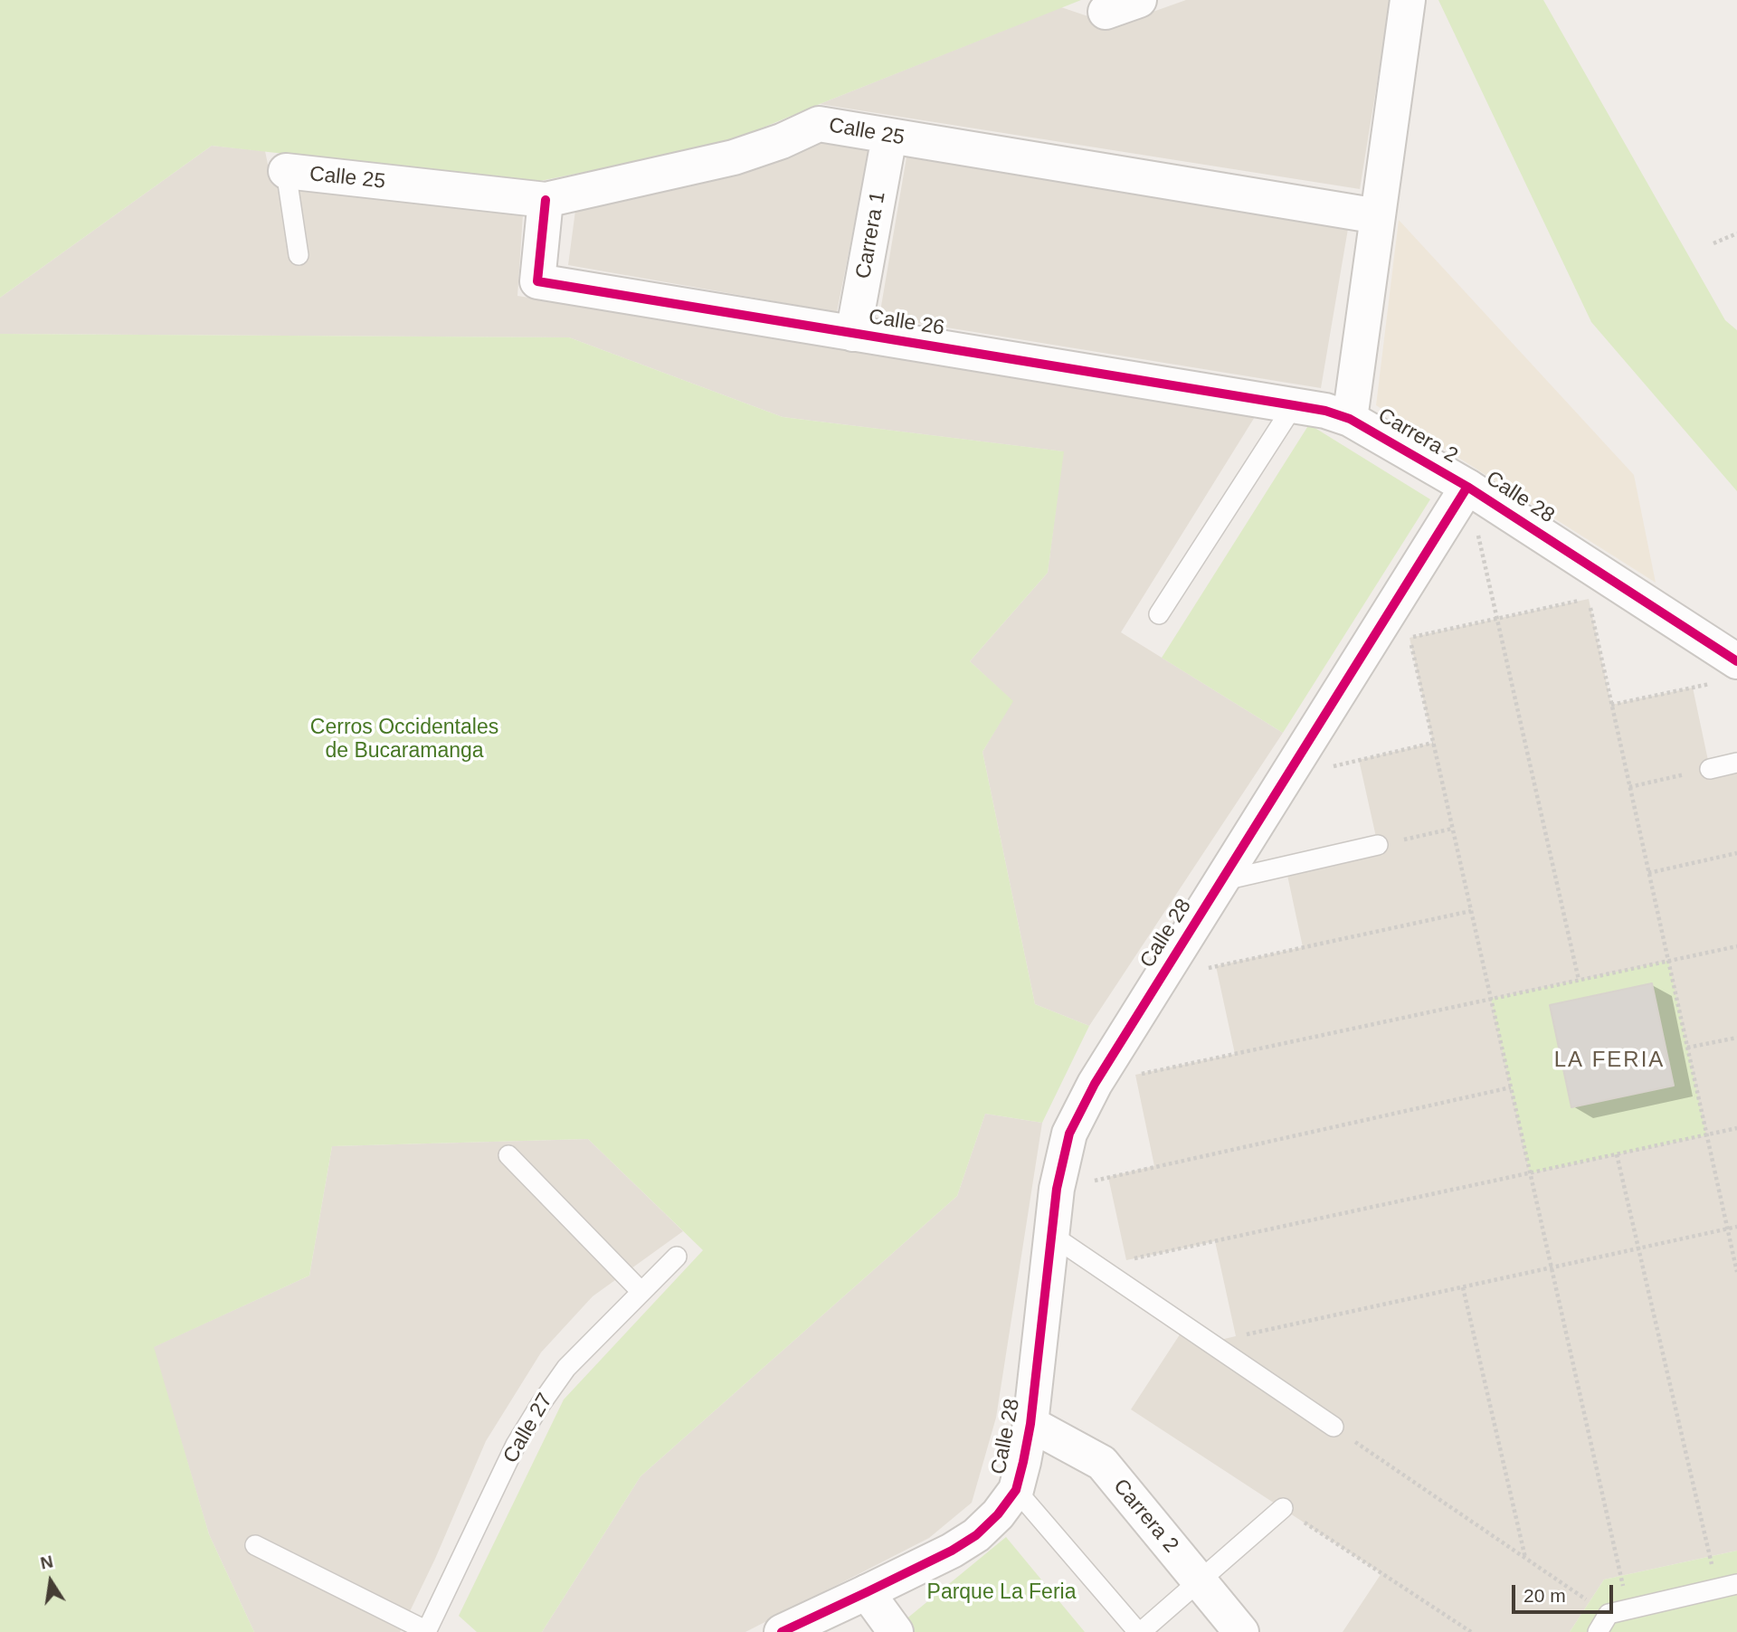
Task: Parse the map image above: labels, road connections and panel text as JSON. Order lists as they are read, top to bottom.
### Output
{
  "streets": {
    "street": [
      "Calle 25",
      "Carrera 1",
      "Calle 26",
      "Carrera 2",
      "Calle 28"
    ],
    "lane": ["Calle 27"]
  },
  "crossings": [
    ["Calle 25", "Carrera 1"],
    ["Calle 25", "Calle 26"],
    ["Calle 25", "Carrera 2"],
    ["Carrera 1", "Calle 26"],
    ["Calle 26", "Carrera 2"],
    ["Carrera 2", "Calle 28"]
  ],
  "districts": ["LA FERIA"],
  "parks": ["Cerros Occidentales de Bucaramanga", "Parque La Feria"],
  "scale_bar": "20 m",
  "north": "top"
}
